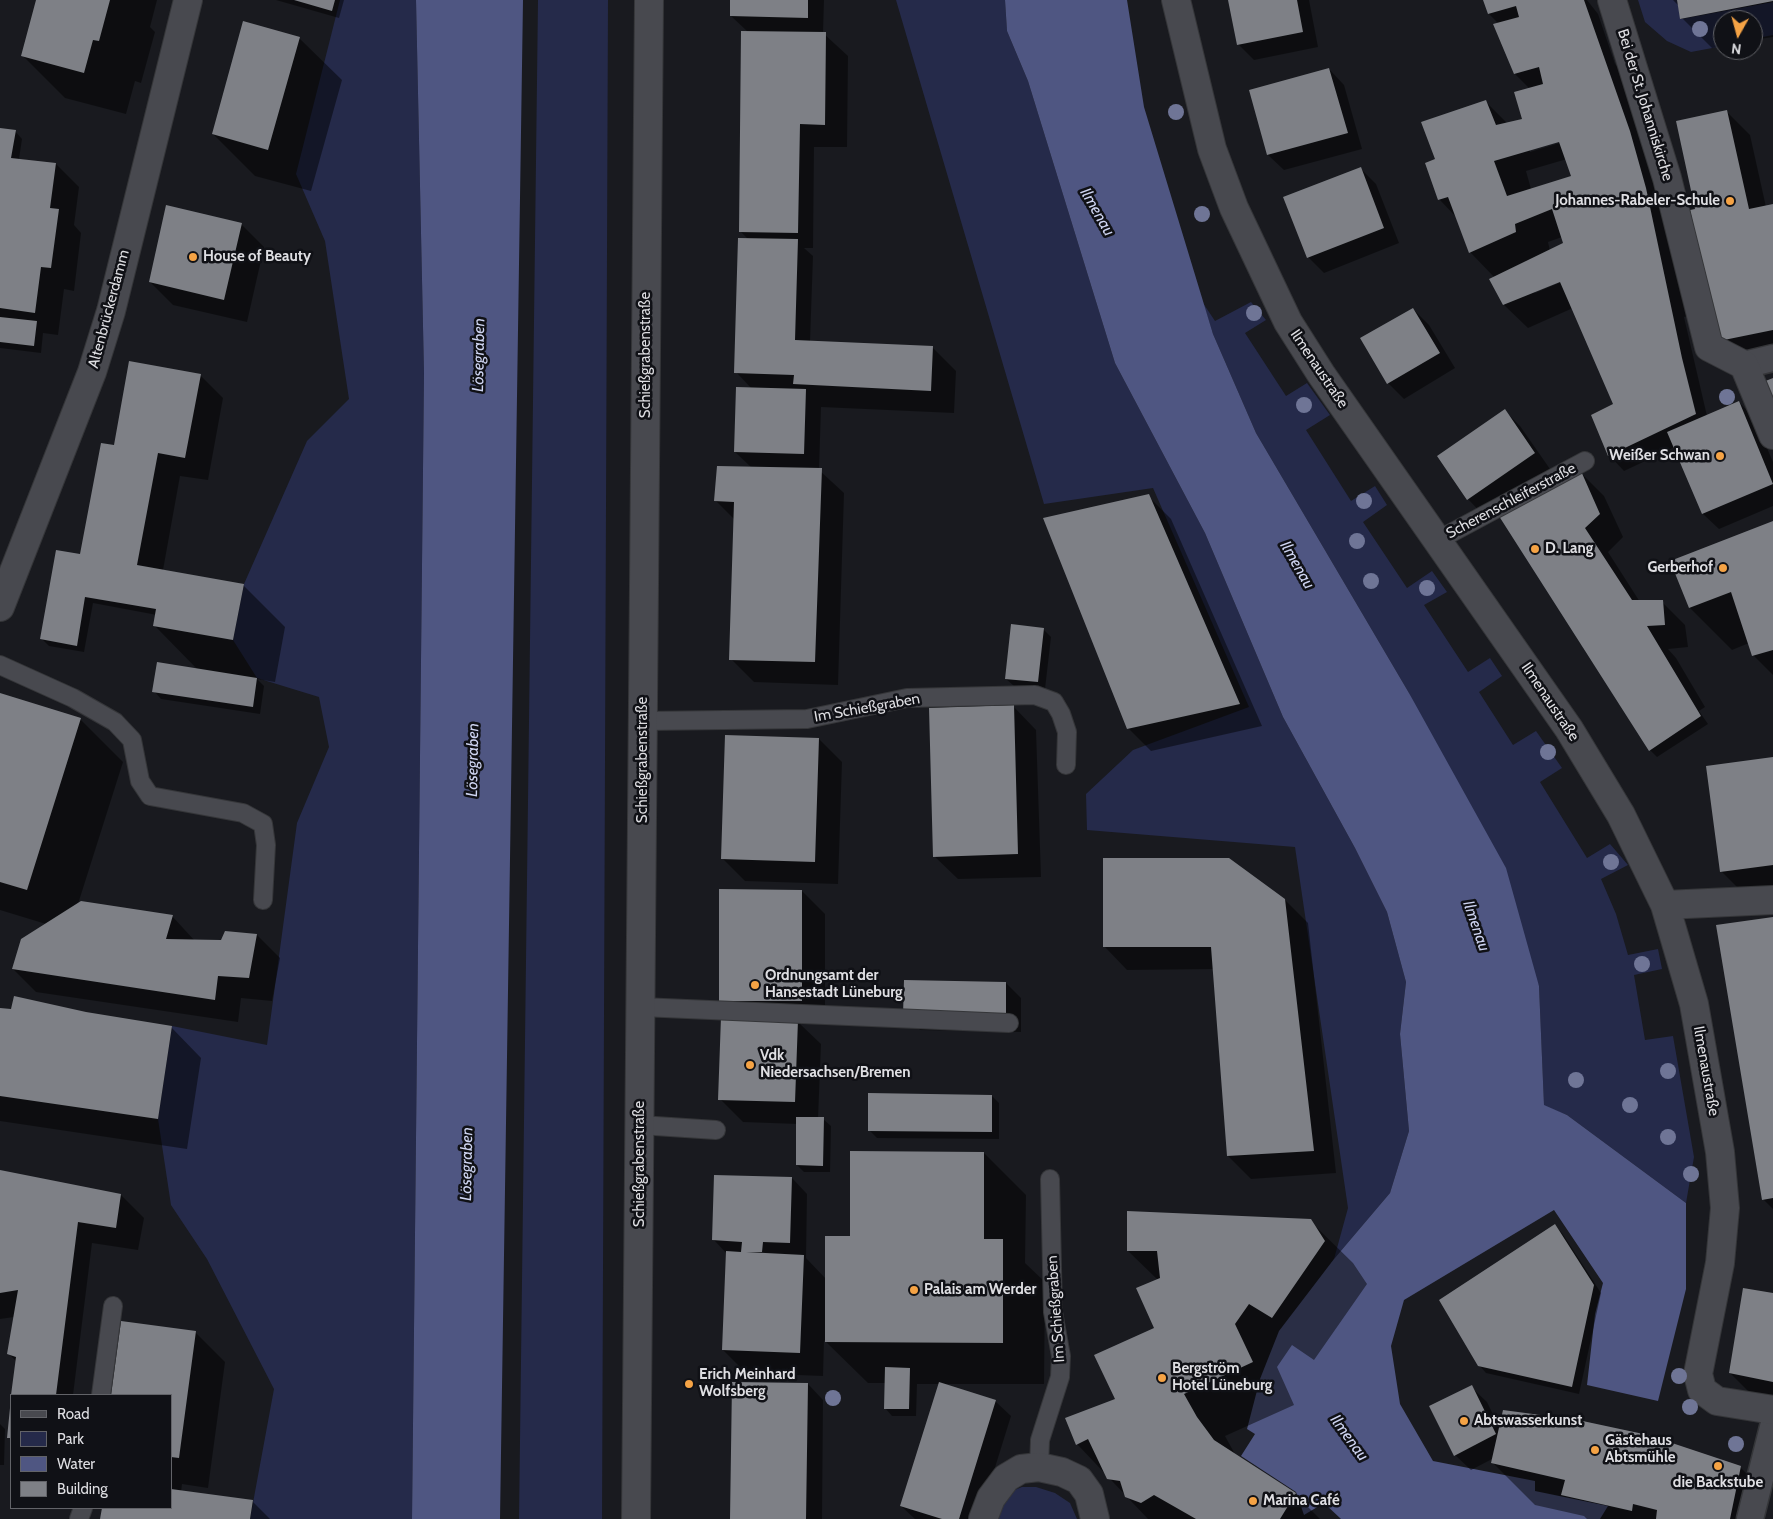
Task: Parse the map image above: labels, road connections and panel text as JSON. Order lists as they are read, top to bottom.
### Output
{
  "streets": {
    "street": [
      "Bei der St. Johanniskirche",
      "Altenbrückerdamm",
      "Schießgrabenstraße",
      "Ilmenaustraße"
    ],
    "lane": ["Scherenschleiferstraße", "Im Schießgraben"]
  },
  "crossings": [
    ["Schießgrabenstraße", "Im Schießgraben"],
    ["Ilmenaustraße", "Scherenschleiferstraße"]
  ],
  "water": ["Ilmenau", "Lösegraben"],
  "places": [
    "Johannes-Rabeler-Schule",
    "House of Beauty",
    "Weißer Schwan",
    "D. Lang",
    "Gerberhof",
    "Ordnungsamt der Hansestadt Lüneburg",
    "Vdk Niedersachsen/Bremen",
    "Palais am Werder",
    "Bergström Hotel Lüneburg",
    "Erich Meinhard Wolfsberg",
    "Abtswasserkunst",
    "Gästehaus Abtsmühle",
    "die Backstube",
    "Marina Café"
  ],
  "legend": [
    "Road",
    "Park",
    "Water",
    "Building"
  ],
  "north": "bottom"
}
